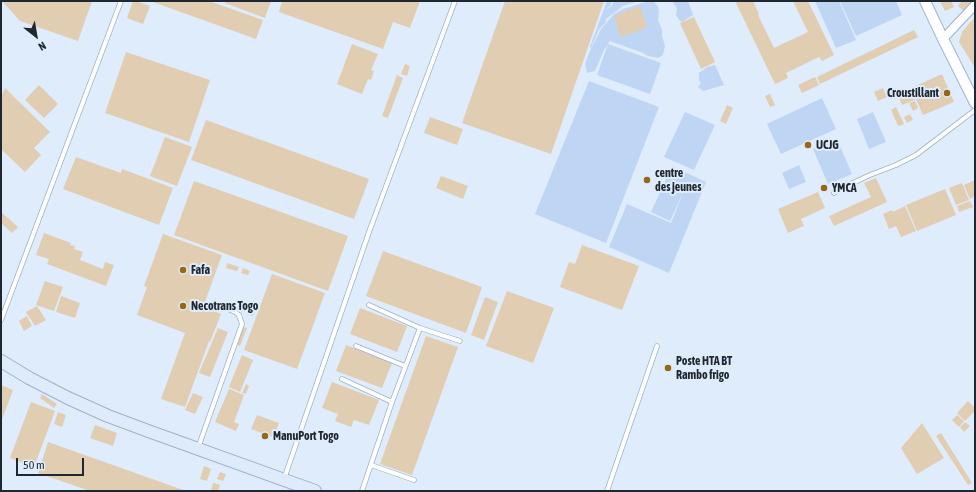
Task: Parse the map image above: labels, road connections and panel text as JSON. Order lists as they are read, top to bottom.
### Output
{
  "places": [
    "Croustillant",
    "UCJG",
    "centre des jeunes",
    "YMCA",
    "Fafa",
    "Necotrans Togo",
    "Poste HTA BT Rambo frigo",
    "ManuPort Togo"
  ],
  "scale_bar": "50 m",
  "north": "bottom right"
}
